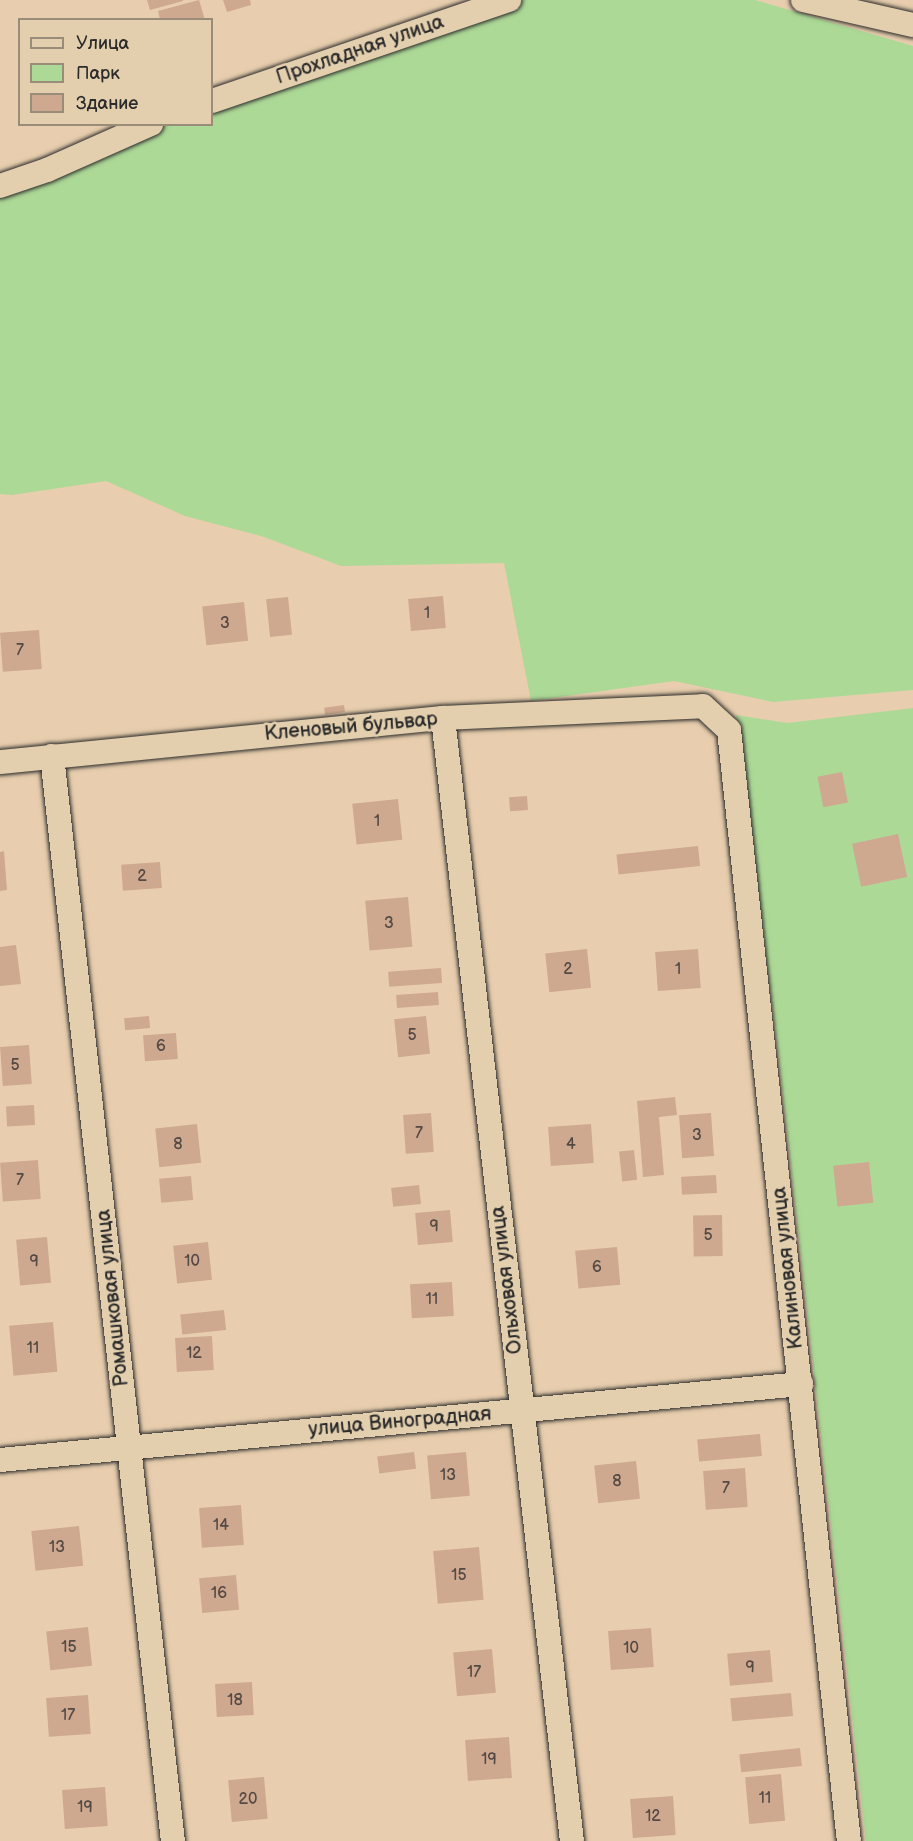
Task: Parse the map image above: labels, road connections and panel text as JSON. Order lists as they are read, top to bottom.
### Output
{
  "streets": {
    "street": [
      "Прохладная улица",
      "Кленовый бульвар",
      "Калиновая улица",
      "Ольховая улица",
      "Ромашковая улица",
      "улица Виноградная"
    ]
  },
  "crossings": [
    ["Кленовый бульвар", "Калиновая улица"],
    ["Кленовый бульвар", "Ольховая улица"],
    ["Кленовый бульвар", "Ромашковая улица"],
    ["Калиновая улица", "улица Виноградная"],
    ["Ольховая улица", "улица Виноградная"],
    ["Ромашковая улица", "улица Виноградная"]
  ],
  "house_numbers": [
    "1",
    "3",
    "7",
    "1",
    "2",
    "3",
    "2",
    "1",
    "5",
    "6",
    "5",
    "7",
    "3",
    "8",
    "4",
    "7",
    "9",
    "5",
    "9",
    "10",
    "6",
    "11",
    "11",
    "12",
    "13",
    "8",
    "7",
    "14",
    "13",
    "15",
    "16",
    "15",
    "10",
    "9",
    "17",
    "18",
    "17",
    "19",
    "11",
    "20",
    "19",
    "12"
  ],
  "legend": ["Улица", "Парк", "Здание"]
}
